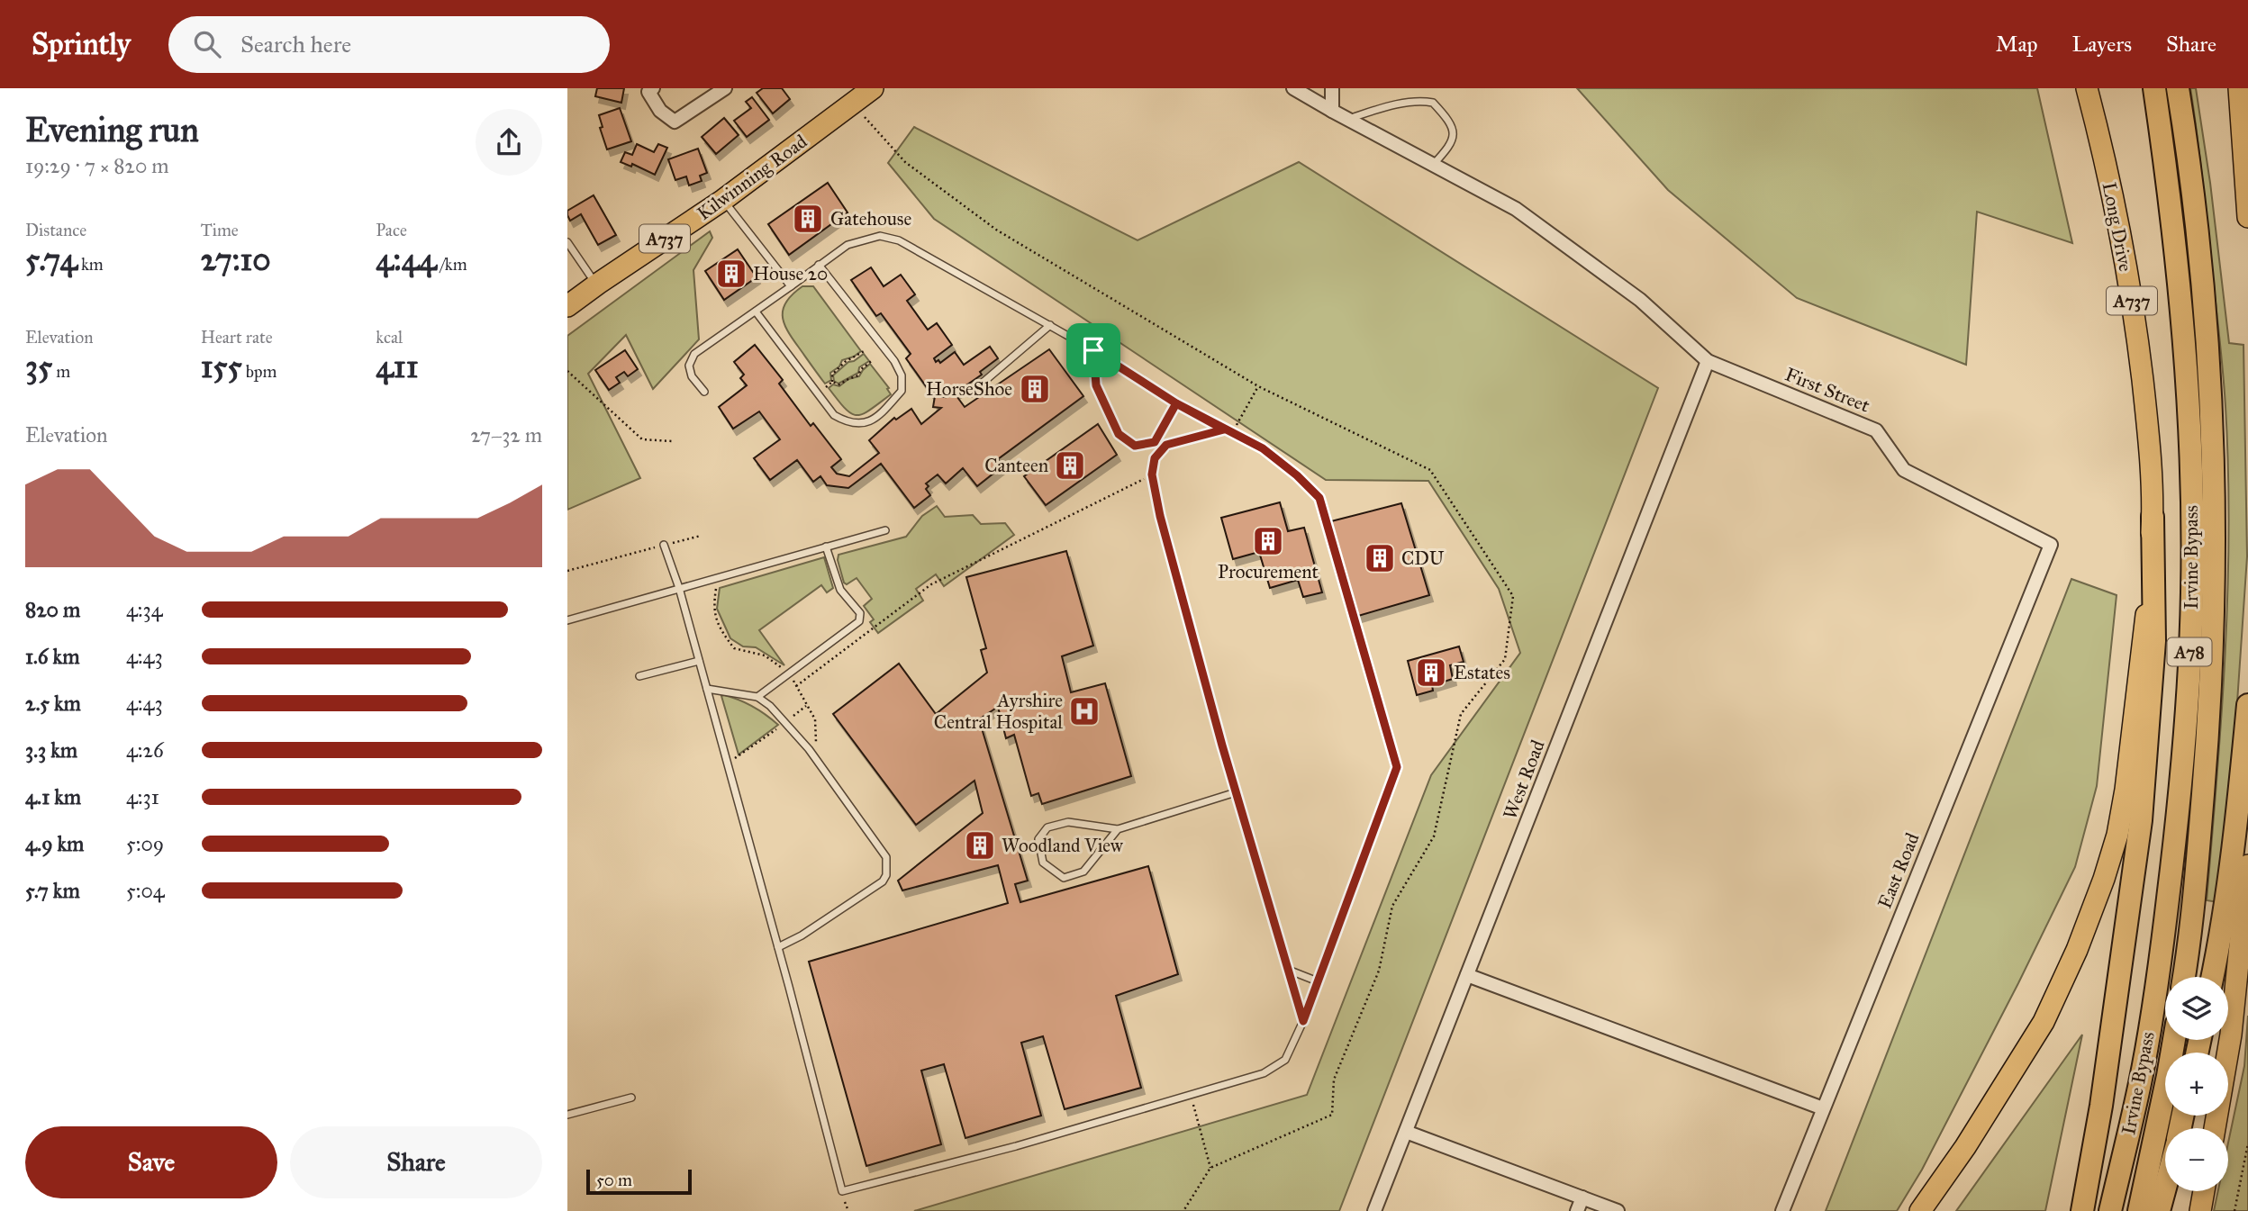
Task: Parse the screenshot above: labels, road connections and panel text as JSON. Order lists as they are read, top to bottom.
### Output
{
  "streets": {
    "highway": ["Irvine Bypass", "A78"],
    "main road": ["Kilwinning Road", "Long Drive", "A737"],
    "street": ["First Street", "West Road", "East Road"]
  },
  "crossings": [
    ["First Street", "West Road"],
    ["First Street", "East Road"]
  ],
  "places": {
    "building": [
      "Gatehouse",
      "House 20",
      "HorseShoe",
      "Canteen",
      "Procurement",
      "CDU",
      "Estates",
      "Woodland View"
    ],
    "hospital": ["Ayrshire Central Hospital"]
  },
  "scale_bar": "50 m",
  "page": {
    "header": "Sprintly",
    "search": "Search here",
    "nav": ["Map", "Layers", "Share"],
    "heading": ["Evening run", "19:29 · 7 × 820 m"],
    "stats": [
      ["Distance", "5.74 km"],
      ["Time", "27:10"],
      ["Pace", "4:44 /km"],
      ["Elevation", "35 m"],
      ["Heart rate", "155 bpm"],
      ["kcal", "411"]
    ],
    "chart": ["Elevation", "27–32 m"],
    "list": [
      {
        "name": "820 m",
        "note": "4:34"
      },
      {
        "name": "1.6 km",
        "note": "4:43"
      },
      {
        "name": "2.5 km",
        "note": "4:43"
      },
      {
        "name": "3.3 km",
        "note": "4:26"
      },
      {
        "name": "4.1 km",
        "note": "4:31"
      },
      {
        "name": "4.9 km",
        "note": "5:09"
      },
      {
        "name": "5.7 km",
        "note": "5:04"
      }
    ],
    "map_buttons": ["+", "−"],
    "buttons": ["Save", "Share"],
    "scale": "50 m"
  }
}
